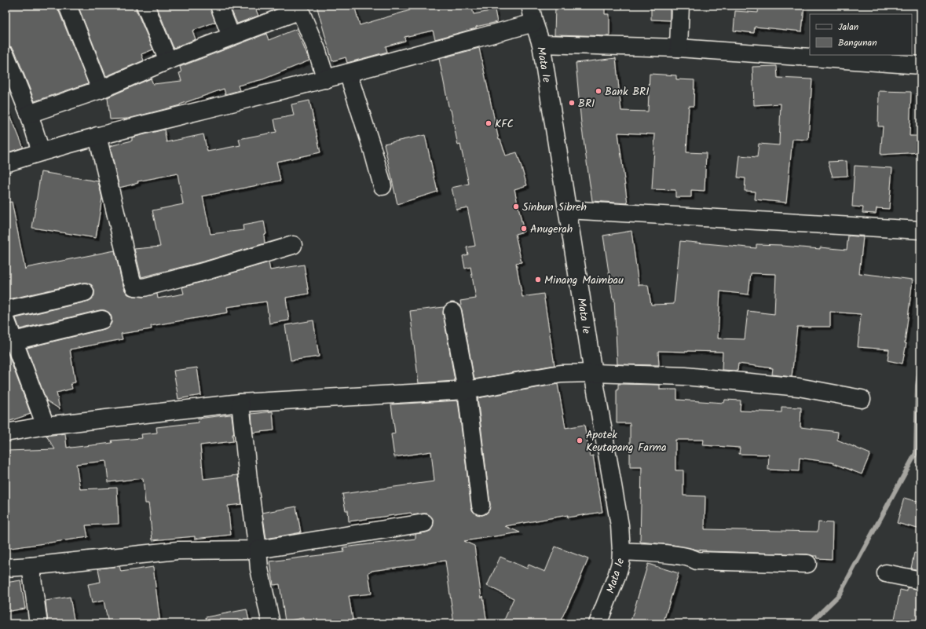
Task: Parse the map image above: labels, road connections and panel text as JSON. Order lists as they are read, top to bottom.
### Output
{
  "streets": {
    "street": ["Mata Ie"]
  },
  "places": [
    "Bank BRI",
    "BRI",
    "KFC",
    "Sinbun Sibreh",
    "Anugerah",
    "Minang Maimbau",
    "Apotek Keutapang Farma"
  ],
  "legend": ["Jalan", "Bangunan"]
}
